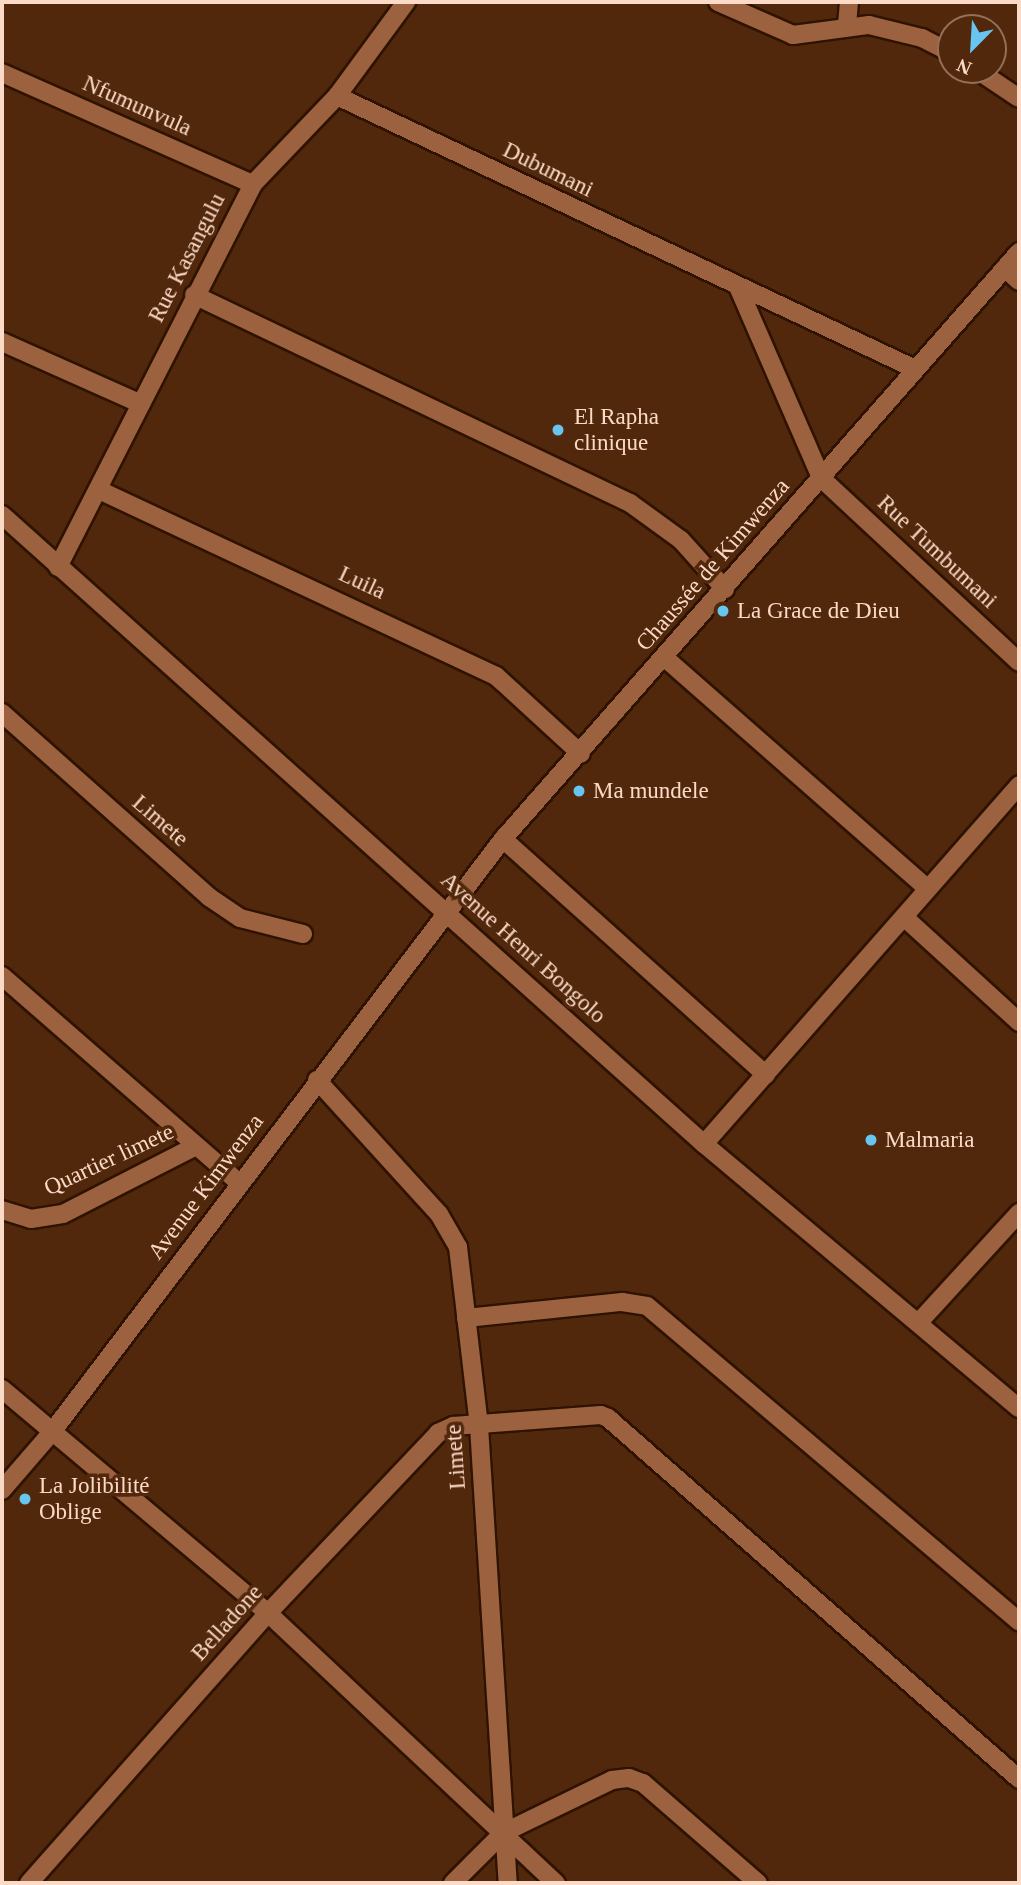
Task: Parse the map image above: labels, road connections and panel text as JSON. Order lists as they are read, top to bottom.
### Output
{
  "streets": {
    "street": [
      "Nfumunvula",
      "Dubumani",
      "Rue Kasangulu",
      "Rue Tumbumani",
      "Chaussée de Kimwenza",
      "Luila",
      "Limete",
      "Avenue Henri Bongolo",
      "Quartier limete",
      "Avenue Kimwenza",
      "Belladone"
    ]
  },
  "crossings": [
    ["Nfumunvula", "Rue Kasangulu"],
    ["Dubumani", "Rue Kasangulu"],
    ["Dubumani", "Chaussée de Kimwenza"],
    ["Rue Kasangulu", "Luila"],
    ["Rue Kasangulu", "Avenue Henri Bongolo"],
    ["Rue Tumbumani", "Chaussée de Kimwenza"],
    ["Chaussée de Kimwenza", "Luila"],
    ["Chaussée de Kimwenza", "Avenue Henri Bongolo"],
    ["Chaussée de Kimwenza", "Avenue Kimwenza"],
    ["Limete", "Avenue Kimwenza"],
    ["Limete", "Belladone"],
    ["Avenue Henri Bongolo", "Avenue Kimwenza"]
  ],
  "places": [
    "El Rapha clinique",
    "La Grace de Dieu",
    "Ma mundele",
    "Malmaria",
    "La Jolibilité Oblige"
  ],
  "north": "bottom left"
}
